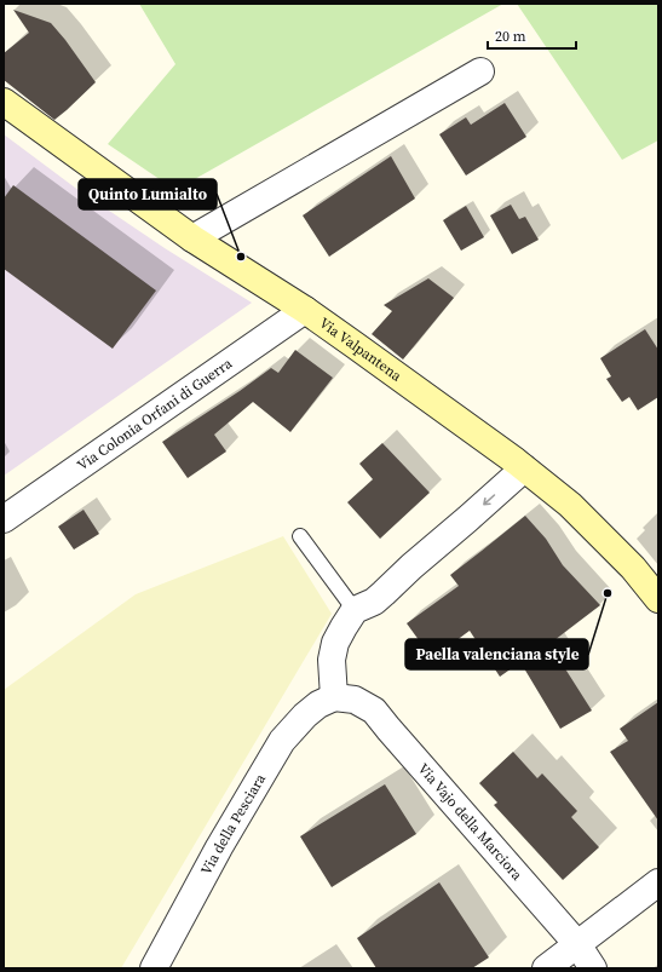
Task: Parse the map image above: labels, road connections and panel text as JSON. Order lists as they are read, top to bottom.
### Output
{
  "streets": {
    "street": [
      "Via Valpantena",
      "Via Colonia Orfani di Guerra",
      "Via Vajo della Marciora",
      "Via della Pesciara"
    ]
  },
  "crossings": [
    ["Via Valpantena", "Via Colonia Orfani di Guerra"],
    ["Via Vajo della Marciora", "Via della Pesciara"]
  ],
  "places": ["Quinto Lumialto", "Paella valenciana style"],
  "scale_bar": "20 m"
}
